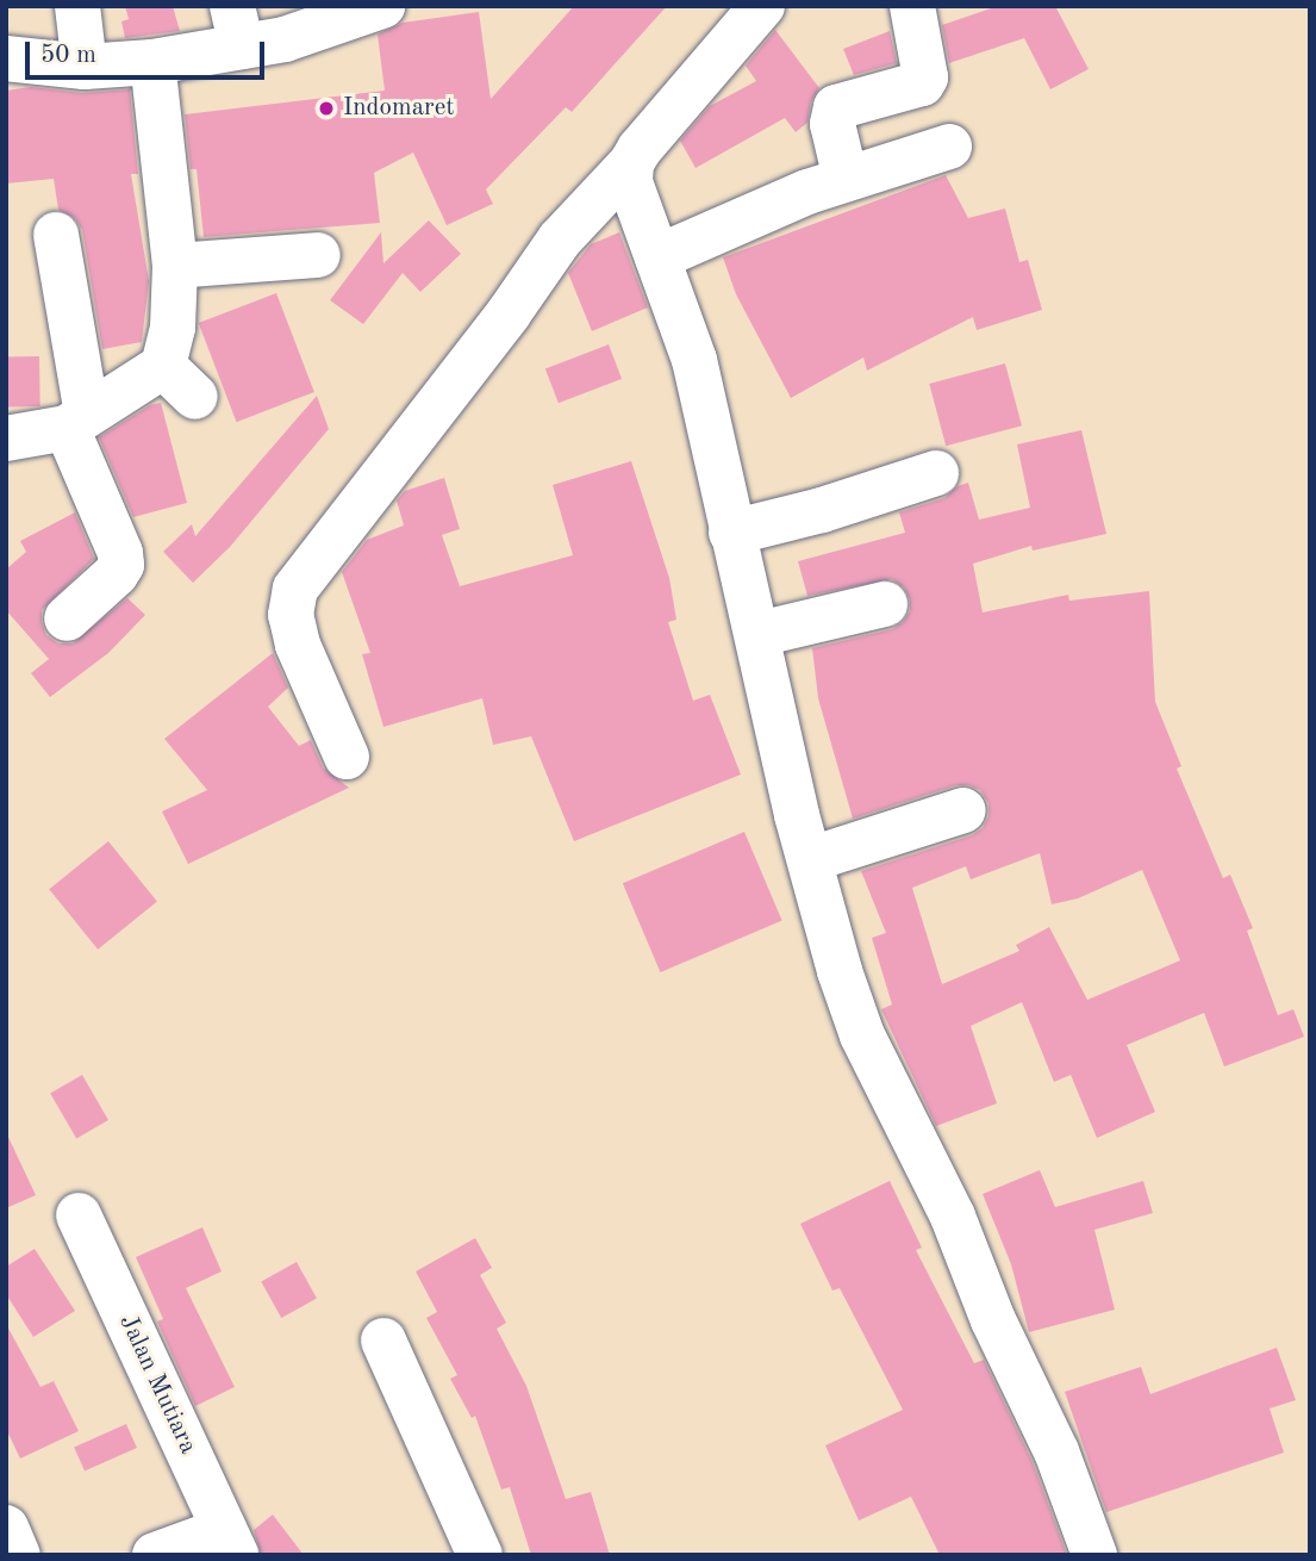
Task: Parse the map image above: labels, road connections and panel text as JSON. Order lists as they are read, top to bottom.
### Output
{
  "streets": {
    "street": ["Jalan Mutiara"]
  },
  "places": ["Indomaret"],
  "scale_bar": "50 m"
}
